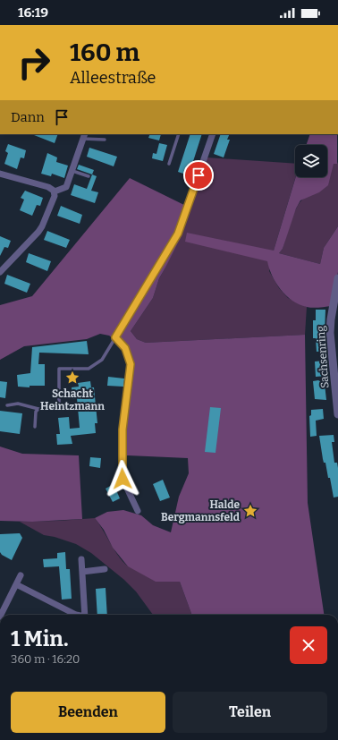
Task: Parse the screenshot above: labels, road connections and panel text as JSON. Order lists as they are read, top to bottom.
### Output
{
  "streets": {
    "street": ["Sachsenring"]
  },
  "places": {
    "place": ["Schacht Heintzmann", "Halde Bergmannsfeld"]
  },
  "page": {
    "status": "16:19",
    "turn": ["160 m", "Alleestraße"],
    "then": "Dann",
    "heading": ["1 Min.", "360 m · 16:20"],
    "buttons": ["Beenden", "Teilen"]
  }
}
